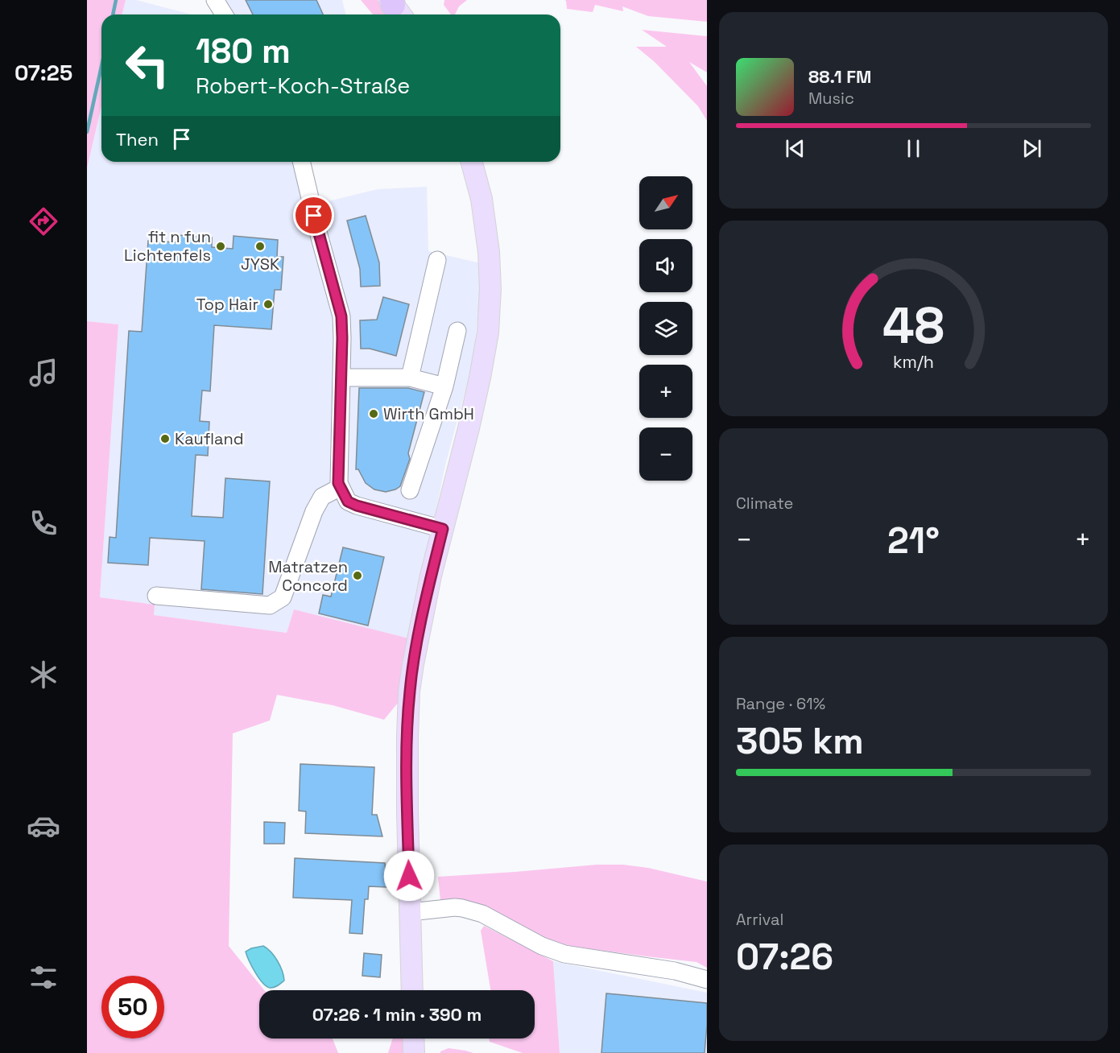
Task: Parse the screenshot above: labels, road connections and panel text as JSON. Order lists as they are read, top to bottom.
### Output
{
  "places": [
    "fit n fun Lichtenfels",
    "JYSK",
    "Top Hair",
    "Wirth GmbH",
    "Kaufland",
    "Matratzen Concord"
  ],
  "north": "top right",
  "page": {
    "tabs": "07:25",
    "turn": ["180 m", "Robert-Koch-Straße"],
    "song": ["88.1 FM", "Music"],
    "then": "Then",
    "map_buttons": ["+", "−"],
    "tile": [
      "Climate",
      ["Range · 61%", "305 km"],
      ["Arrival", "07:26"]
    ],
    "heat": ["−", "21°", "+"],
    "limit": "50",
    "trip": "07:26 · 1 min · 390 m",
    "gauge": ["48", "km/h"]
  }
}
